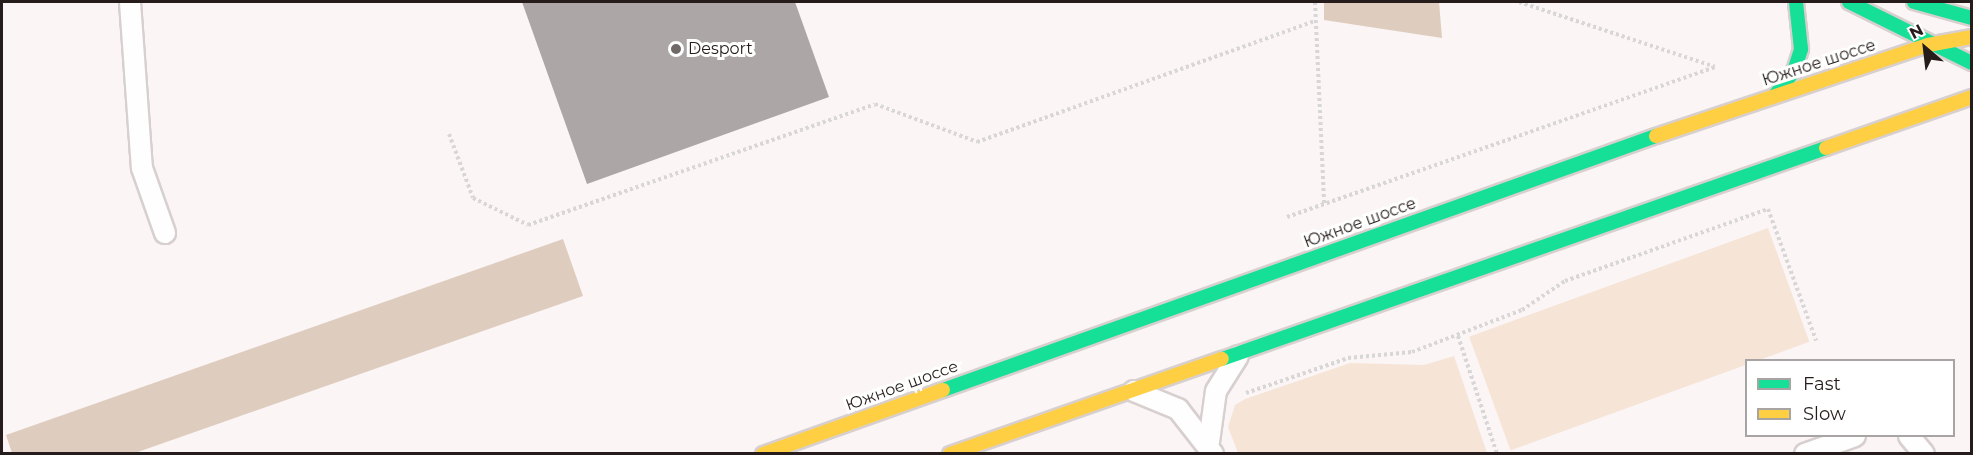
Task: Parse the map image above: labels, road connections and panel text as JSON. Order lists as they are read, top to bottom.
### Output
{
  "streets": {
    "main road": ["Южное шоссе"]
  },
  "places": ["Desport"],
  "legend": ["Fast", "Slow"],
  "north": "top left"
}
